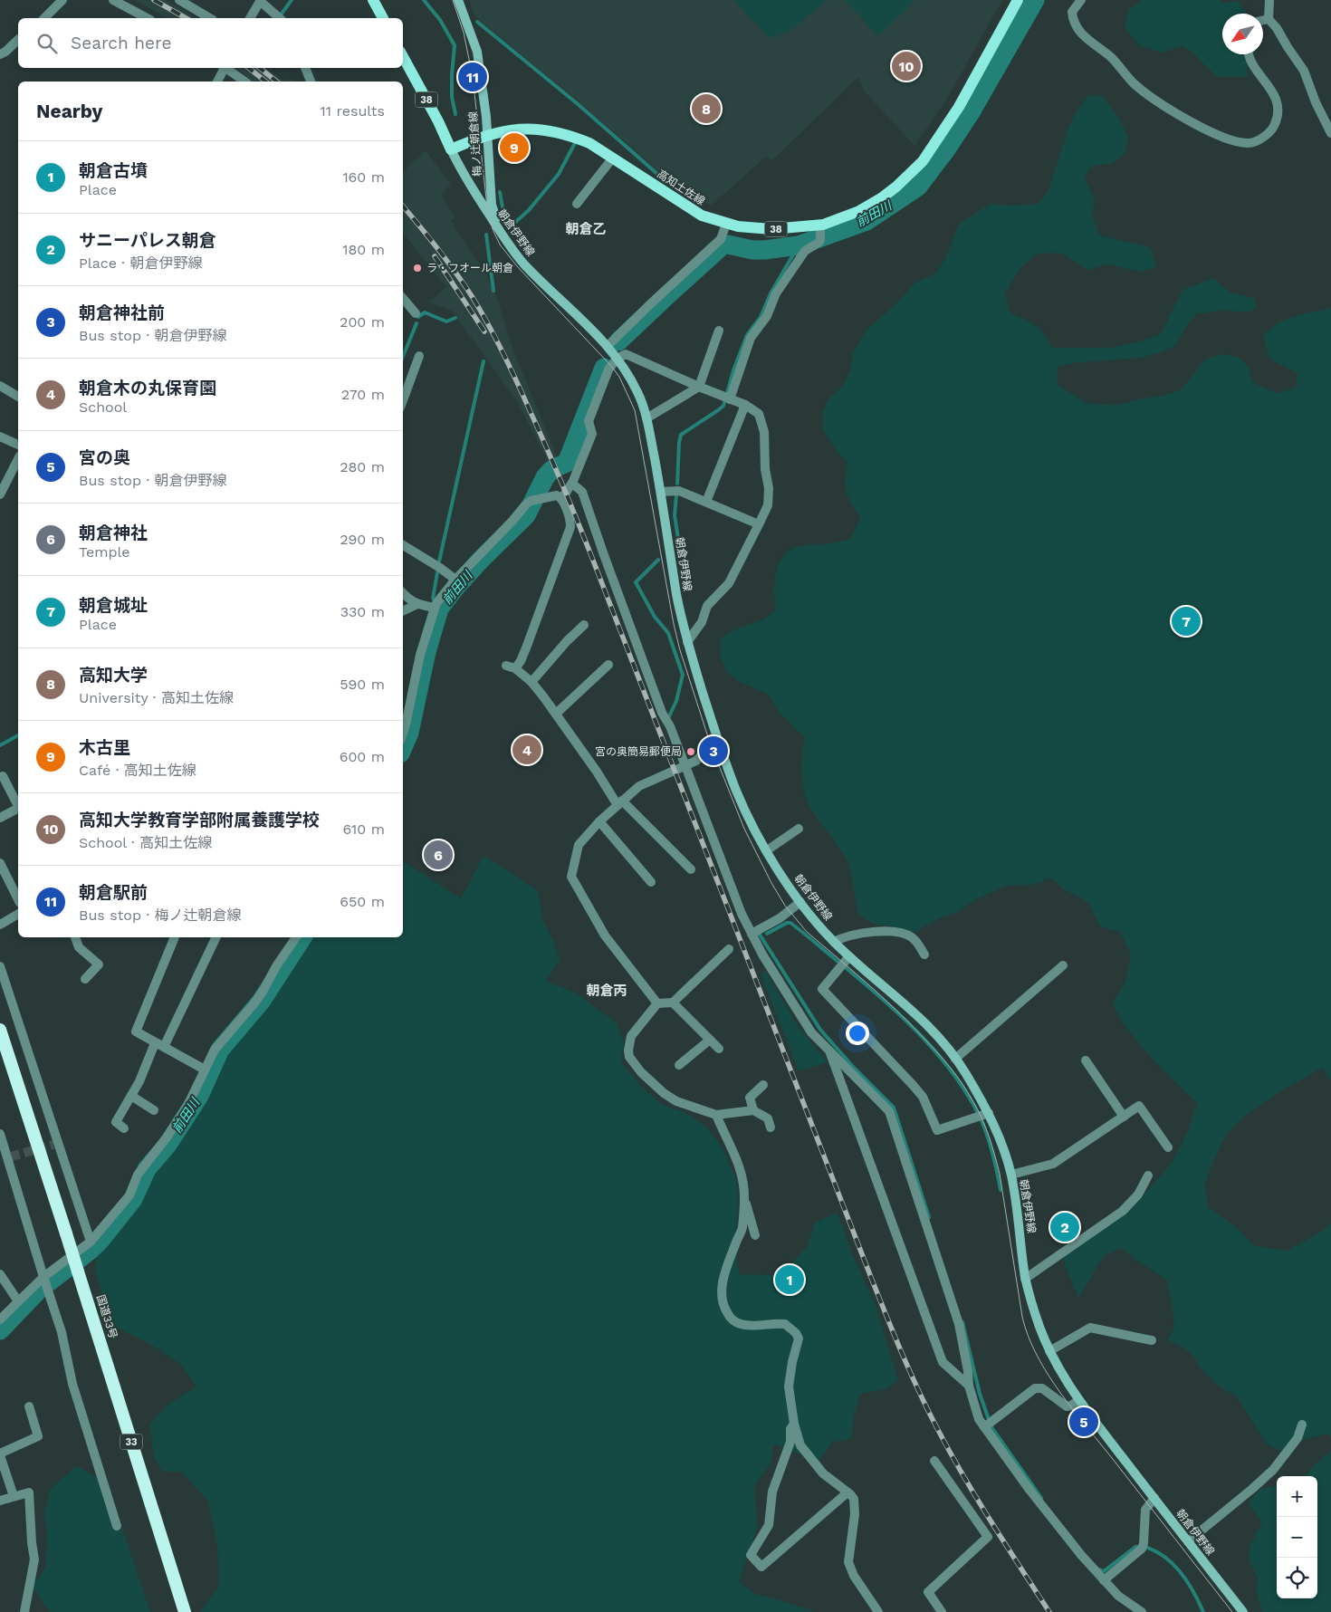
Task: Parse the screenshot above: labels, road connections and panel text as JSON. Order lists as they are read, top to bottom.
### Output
{
  "streets": {
    "highway": ["国道33号", "33"],
    "main road": [
      "38",
      "梅ノ辻朝倉線",
      "高知土佐線",
      "朝倉伊野線"
    ]
  },
  "crossings": [
    ["38", "高知土佐線"],
    ["38", "朝倉伊野線"],
    ["梅ノ辻朝倉線", "高知土佐線"],
    ["梅ノ辻朝倉線", "朝倉伊野線"],
    ["高知土佐線", "朝倉伊野線"]
  ],
  "districts": ["朝倉乙", "朝倉丙"],
  "water": ["前田川"],
  "places": ["ラ・フオール朝倉", "宮の奥簡易郵便局"],
  "north": "bottom left",
  "page": {
    "search": "Search here",
    "pins": [
      "10",
      "11",
      "8",
      "9",
      "7",
      "4",
      "3",
      "6",
      "2",
      "1",
      "5"
    ],
    "heading": ["Nearby", "11 results"],
    "list": [
      {
        "mark": "1",
        "name": "朝倉古墳",
        "note": "Place",
        "value": "160 m"
      },
      {
        "mark": "2",
        "name": "サニーパレス朝倉",
        "note": "Place · 朝倉伊野線",
        "value": "180 m"
      },
      {
        "mark": "3",
        "name": "朝倉神社前",
        "note": "Bus stop · 朝倉伊野線",
        "value": "200 m"
      },
      {
        "mark": "4",
        "name": "朝倉木の丸保育園",
        "note": "School",
        "value": "270 m"
      },
      {
        "mark": "5",
        "name": "宮の奥",
        "note": "Bus stop · 朝倉伊野線",
        "value": "280 m"
      },
      {
        "mark": "6",
        "name": "朝倉神社",
        "note": "Temple",
        "value": "290 m"
      },
      {
        "mark": "7",
        "name": "朝倉城址",
        "note": "Place",
        "value": "330 m"
      },
      {
        "mark": "8",
        "name": "高知大学",
        "note": "University · 高知土佐線",
        "value": "590 m"
      },
      {
        "mark": "9",
        "name": "木古里",
        "note": "Café · 高知土佐線",
        "value": "600 m"
      },
      {
        "mark": "10",
        "name": "高知大学教育学部附属養護学校",
        "note": "School · 高知土佐線",
        "value": "610 m"
      },
      {
        "mark": "11",
        "name": "朝倉駅前",
        "note": "Bus stop · 梅ノ辻朝倉線",
        "value": "650 m"
      }
    ],
    "map_buttons": ["+", "−"]
  }
}
